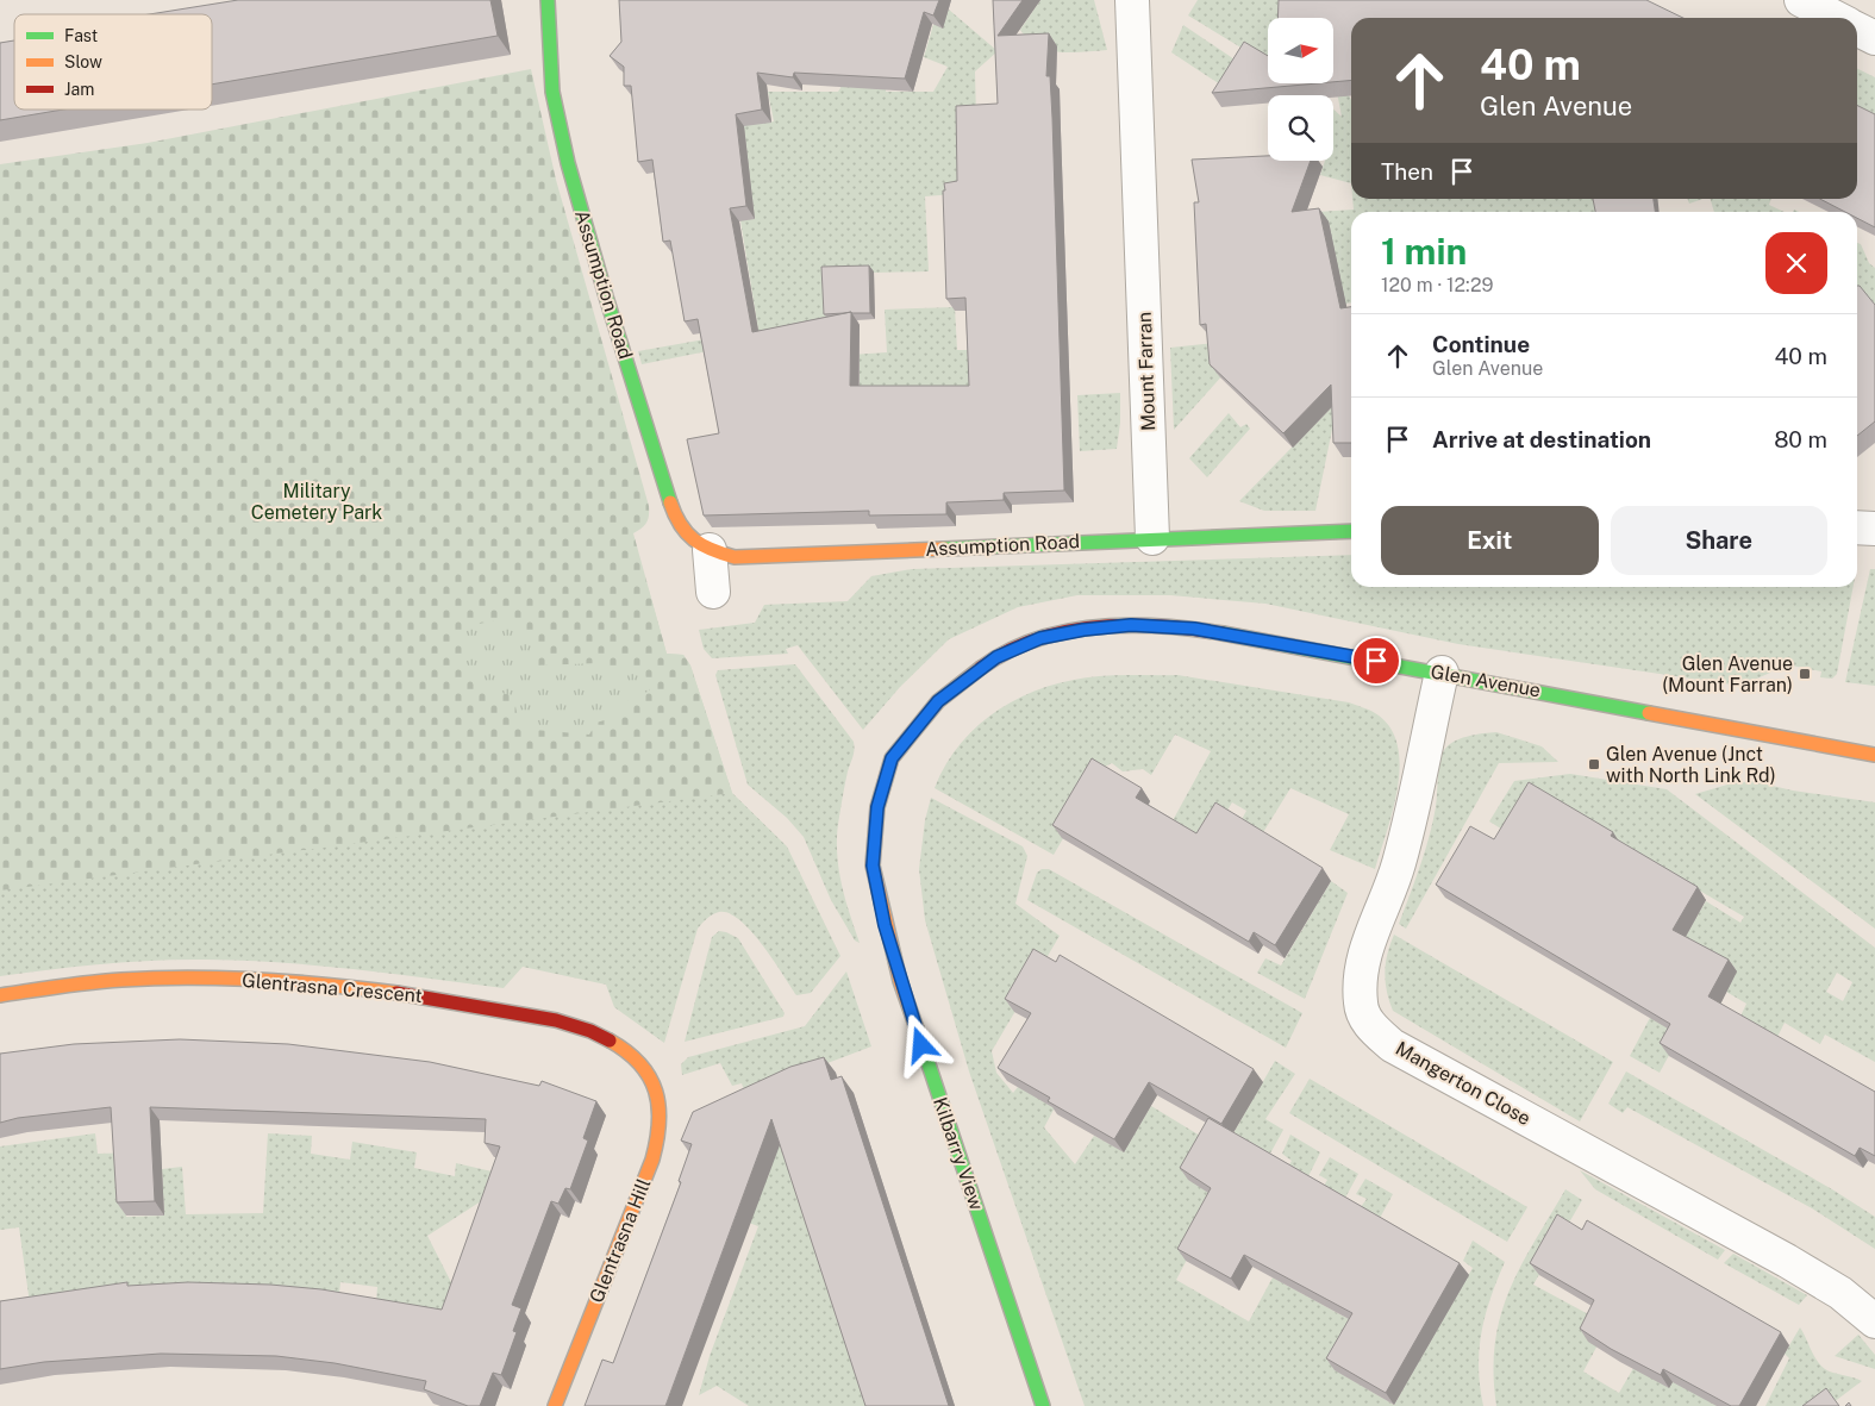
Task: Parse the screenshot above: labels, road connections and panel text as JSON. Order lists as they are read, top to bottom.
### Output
{
  "streets": {
    "street": [
      "Assumption Road",
      "Mount Farran",
      "Glen Avenue",
      "Glentrasna Crescent",
      "Mangerton Close",
      "Kilbarry View",
      "Glentrasna Hill"
    ]
  },
  "crossings": [
    ["Assumption Road", "Mount Farran"],
    ["Glen Avenue", "Mangerton Close"],
    ["Glen Avenue", "Kilbarry View"],
    ["Glentrasna Crescent", "Glentrasna Hill"]
  ],
  "parks": ["Military Cemetery Park"],
  "places": {
    "transit": ["Glen Avenue (Mount Farran)", "Glen Avenue (Jnct with North Link Rd)"]
  },
  "legend": ["Fast", "Slow", "Jam"],
  "north": "right",
  "page": {
    "turn": ["40 m", "Glen Avenue"],
    "then": "Then",
    "heading": ["1 min", "120 m · 12:29"],
    "list": [
      {
        "name": "Continue",
        "note": "Glen Avenue",
        "value": "40 m"
      },
      {
        "name": "Arrive at destination",
        "value": "80 m"
      }
    ],
    "buttons": ["Exit", "Share"]
  }
}
